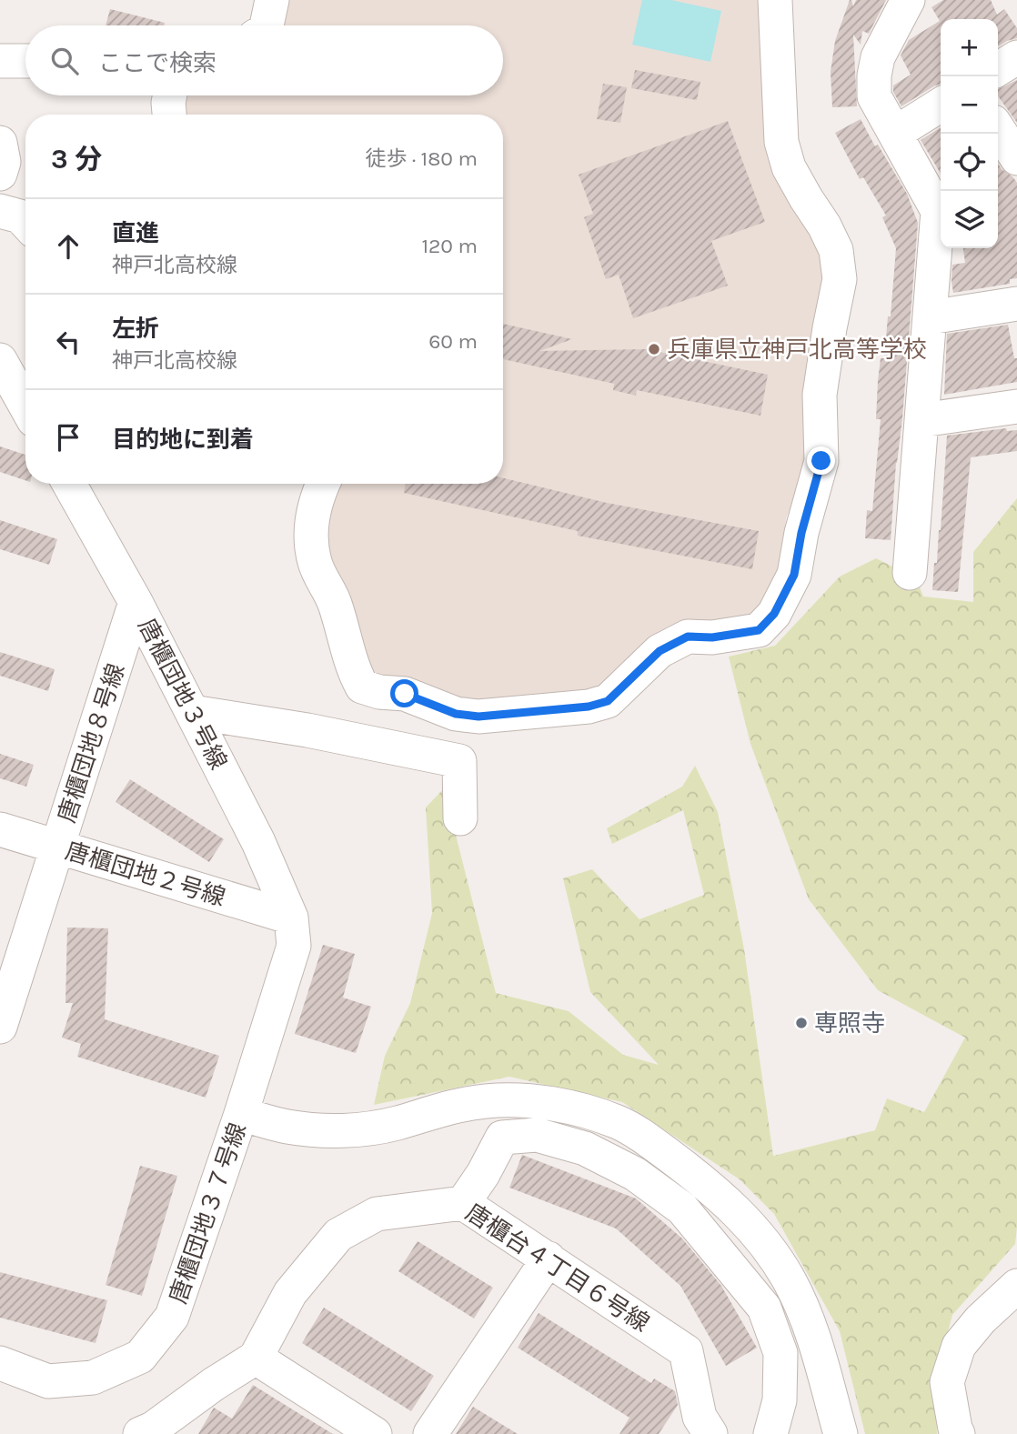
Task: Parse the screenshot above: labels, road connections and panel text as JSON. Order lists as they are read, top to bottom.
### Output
{
  "streets": {
    "street": [
      "唐櫃団地３号線",
      "唐櫃団地８号線",
      "唐櫃団地２号線",
      "唐櫃団地３７号線",
      "唐櫃台４丁目６号線"
    ]
  },
  "crossings": [
    ["唐櫃団地３号線", "唐櫃団地８号線"],
    ["唐櫃団地３号線", "唐櫃団地２号線"],
    ["唐櫃団地３号線", "唐櫃団地３７号線"],
    ["唐櫃団地８号線", "唐櫃団地２号線"],
    ["唐櫃団地２号線", "唐櫃団地３７号線"]
  ],
  "places": ["兵庫県立神戸北高等学校", "専照寺"],
  "page": {
    "map_buttons": ["+", "−"],
    "search": "ここで検索",
    "heading": ["3 分", "徒歩 · 180 m"],
    "list": [
      ["直進", "神戸北高校線", "120 m"],
      ["左折", "神戸北高校線", "60 m"],
      "目的地に到着"
    ]
  }
}
